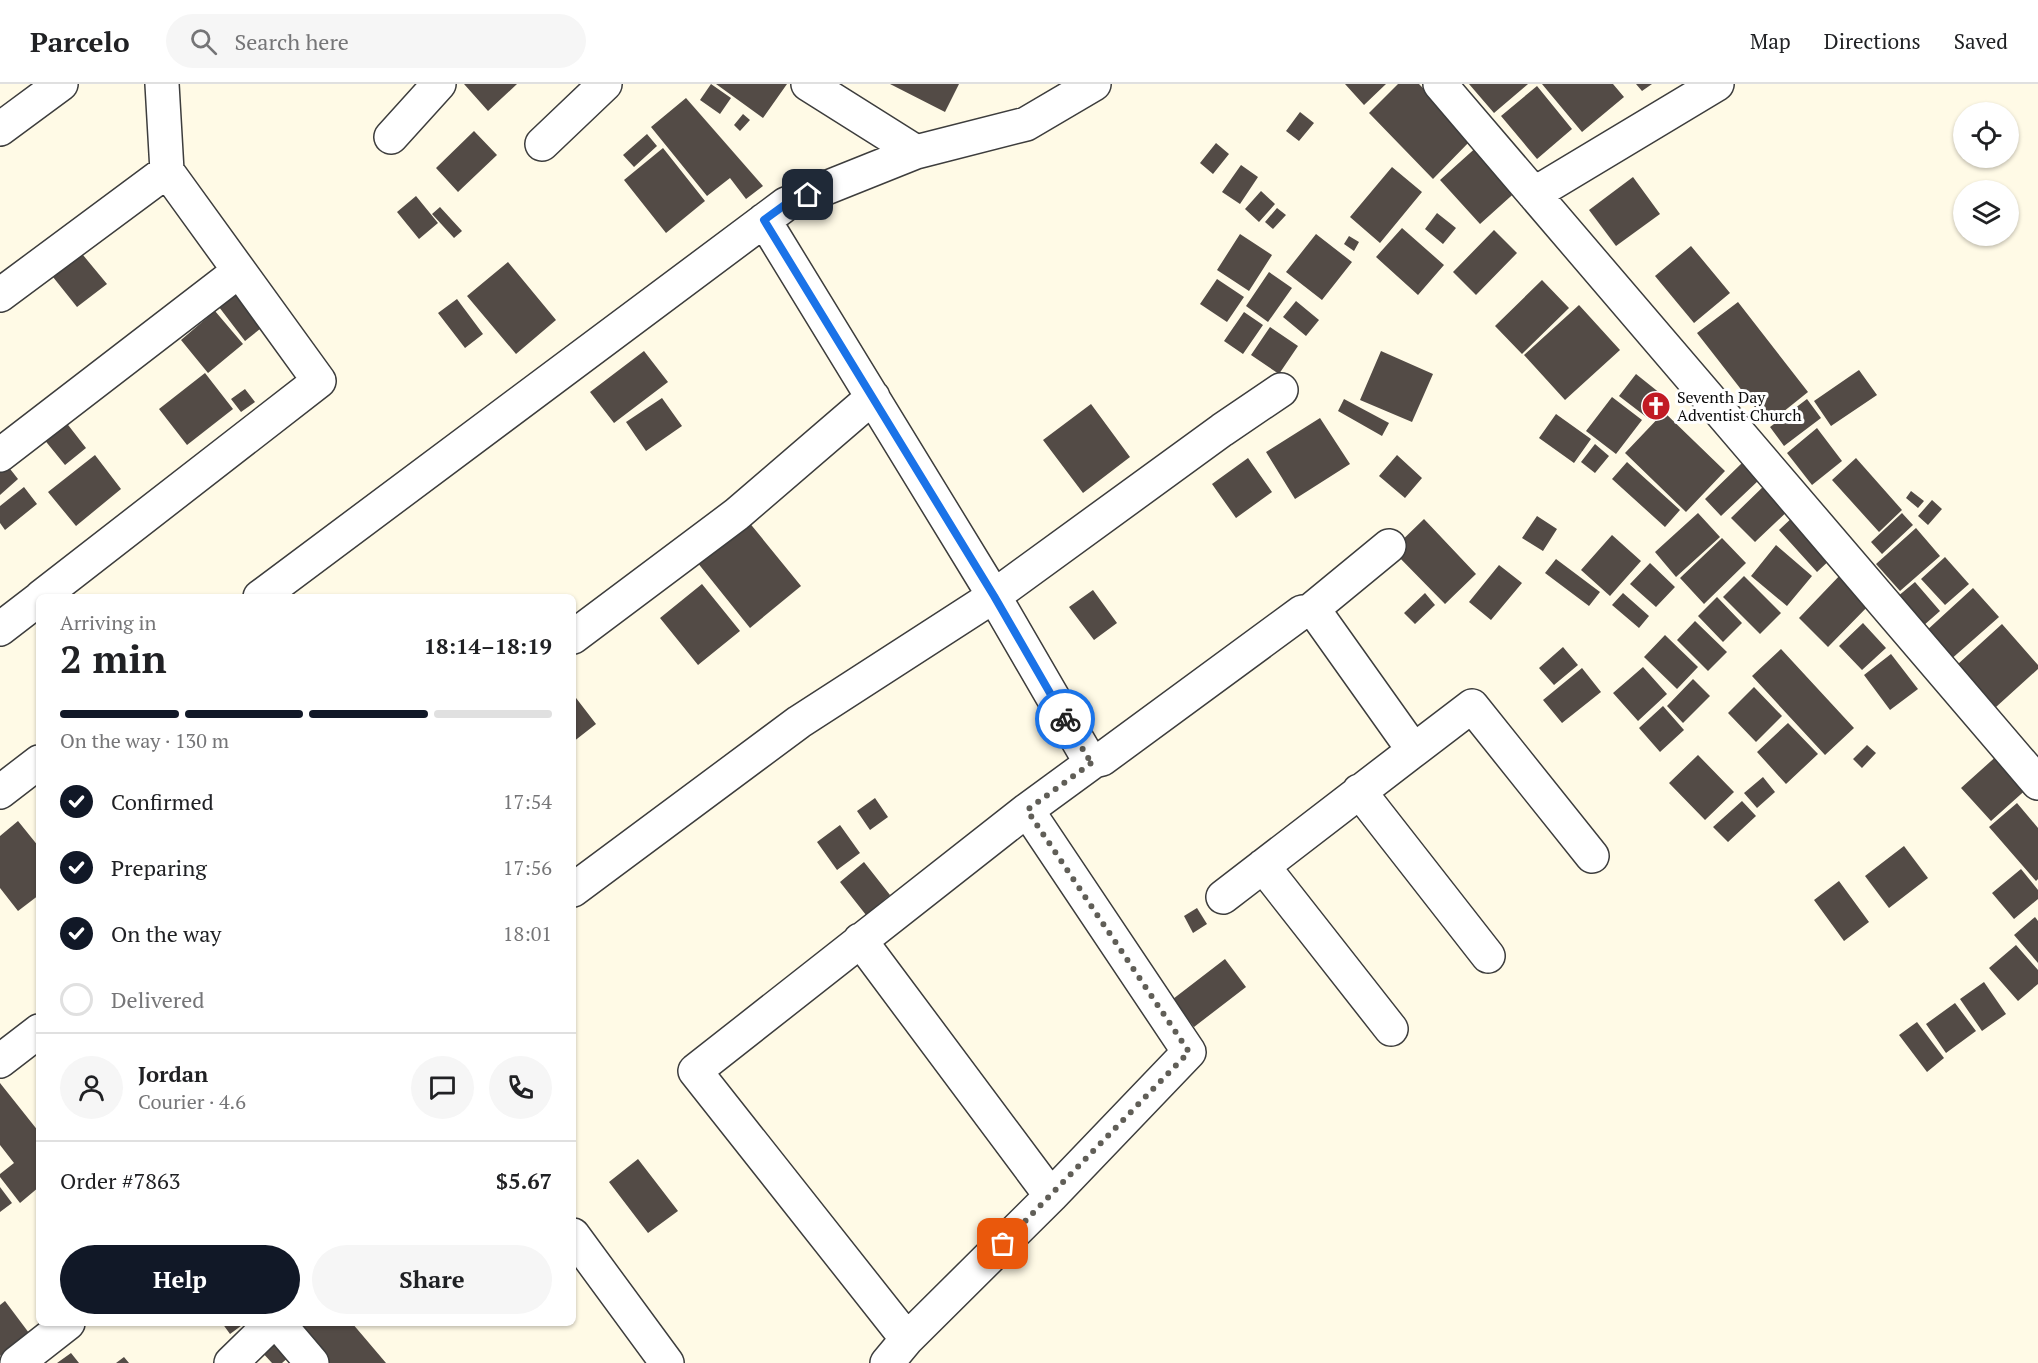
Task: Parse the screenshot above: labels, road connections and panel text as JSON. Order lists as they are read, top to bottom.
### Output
{
  "places": {
    "church": ["Seventh Day Adventist Church"]
  },
  "page": {
    "header": "Parcelo",
    "search": "Search here",
    "nav": ["Map", "Directions", "Saved"],
    "heading": ["2 min", "Arriving in", "18:14–18:19"],
    "panel": [
      "Jordan",
      "Courier · 4.6",
      "Order #7863",
      "$5.67"
    ],
    "bar": "On the way · 130 m",
    "list": [
      ["Confirmed", "17:54"],
      ["Preparing", "17:56"],
      ["On the way", "18:01"],
      "Delivered"
    ],
    "buttons": ["Help", "Share"]
  }
}
